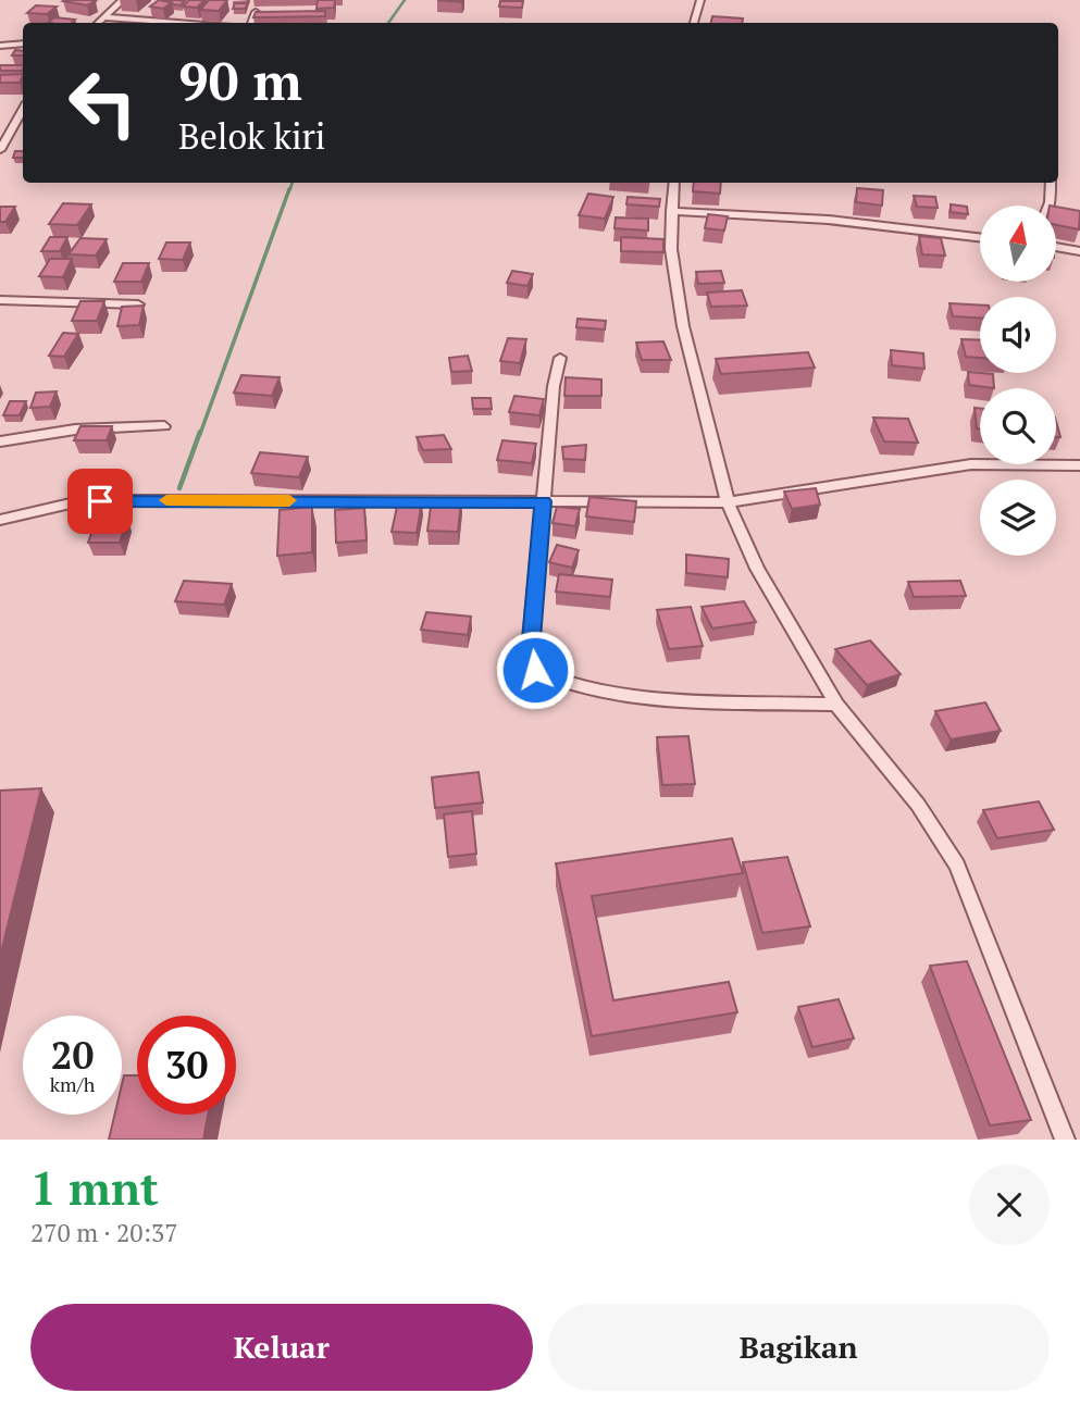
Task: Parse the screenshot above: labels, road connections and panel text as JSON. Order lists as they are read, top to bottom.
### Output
{
  "north": "top",
  "page": {
    "turn": ["90 m", "Belok kiri"],
    "speed": "20 km/h",
    "limit": "30",
    "heading": ["1 mnt", "270 m · 20:37"],
    "buttons": ["Keluar", "Bagikan"]
  }
}
